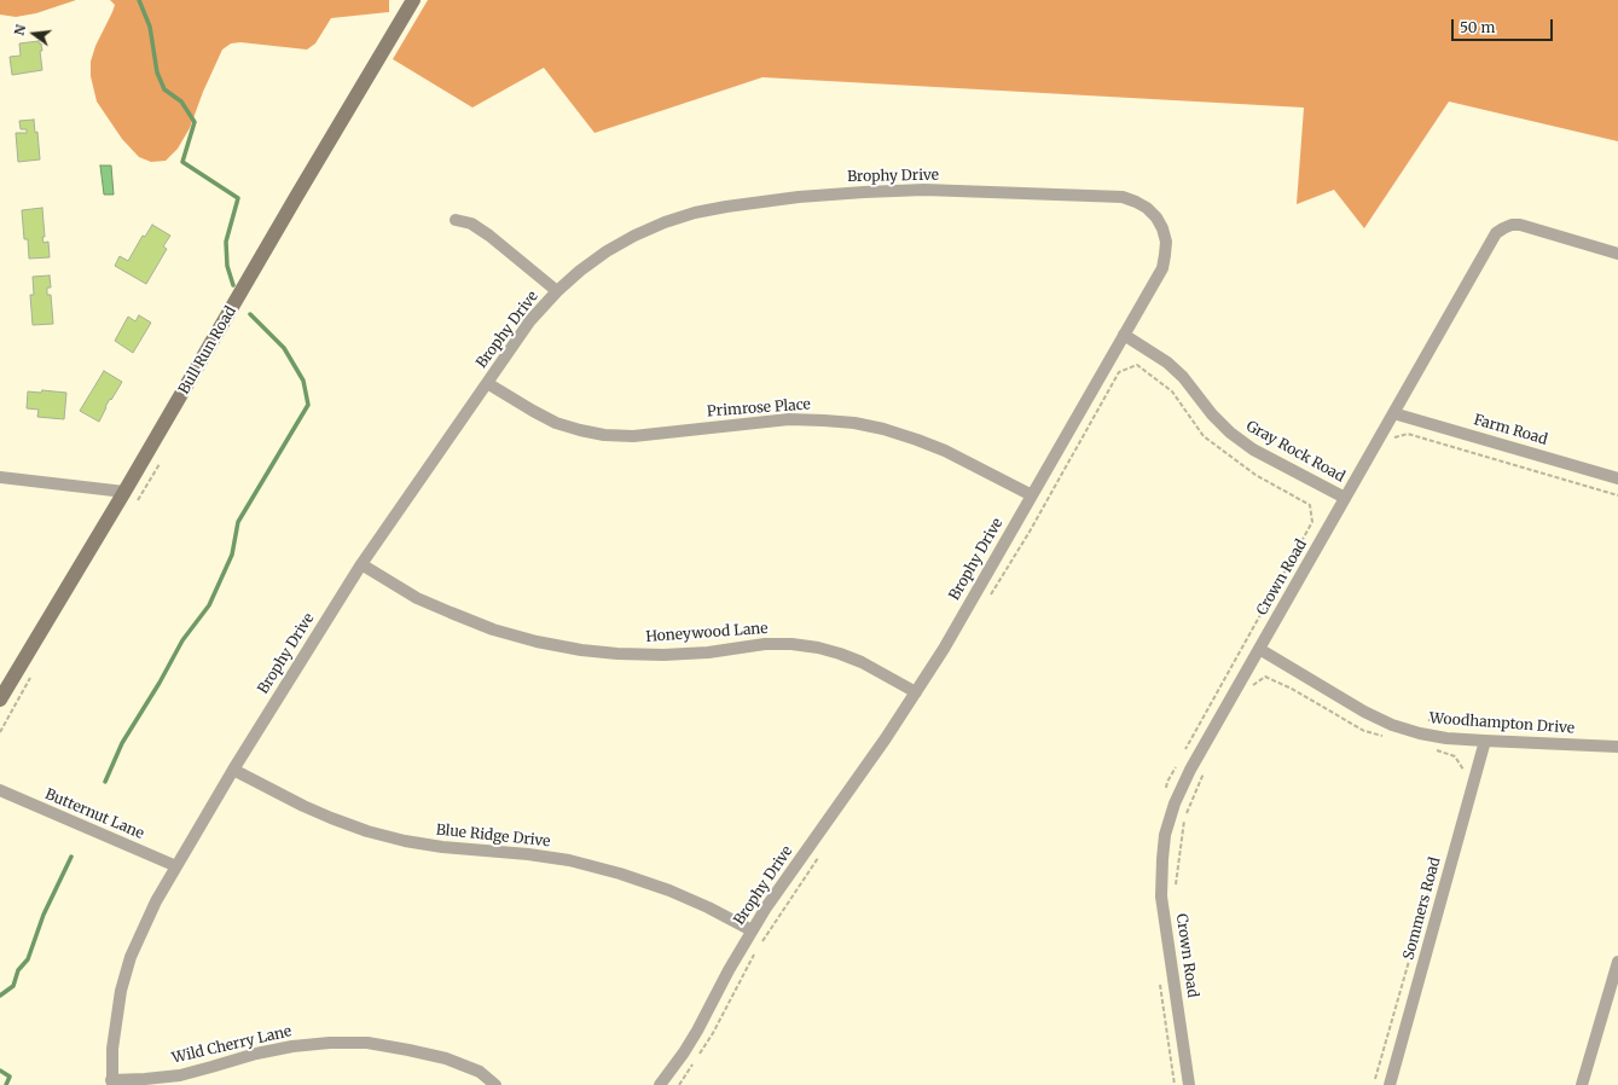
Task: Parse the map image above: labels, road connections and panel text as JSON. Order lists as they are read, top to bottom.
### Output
{
  "streets": {
    "street": [
      "Brophy Drive",
      "Bull Run Road",
      "Primrose Place",
      "Farm Road",
      "Gray Rock Road",
      "Crown Road",
      "Honeywood Lane",
      "Woodhampton Drive",
      "Butternut Lane",
      "Blue Ridge Drive",
      "Sommers Road",
      "Wild Cherry Lane"
    ]
  },
  "crossings": [
    ["Brophy Drive", "Primrose Place"],
    ["Brophy Drive", "Gray Rock Road"],
    ["Brophy Drive", "Honeywood Lane"],
    ["Brophy Drive", "Butternut Lane"],
    ["Brophy Drive", "Blue Ridge Drive"],
    ["Brophy Drive", "Wild Cherry Lane"],
    ["Farm Road", "Crown Road"],
    ["Gray Rock Road", "Crown Road"],
    ["Crown Road", "Woodhampton Drive"],
    ["Woodhampton Drive", "Sommers Road"]
  ],
  "scale_bar": "50 m",
  "north": "left"
}
